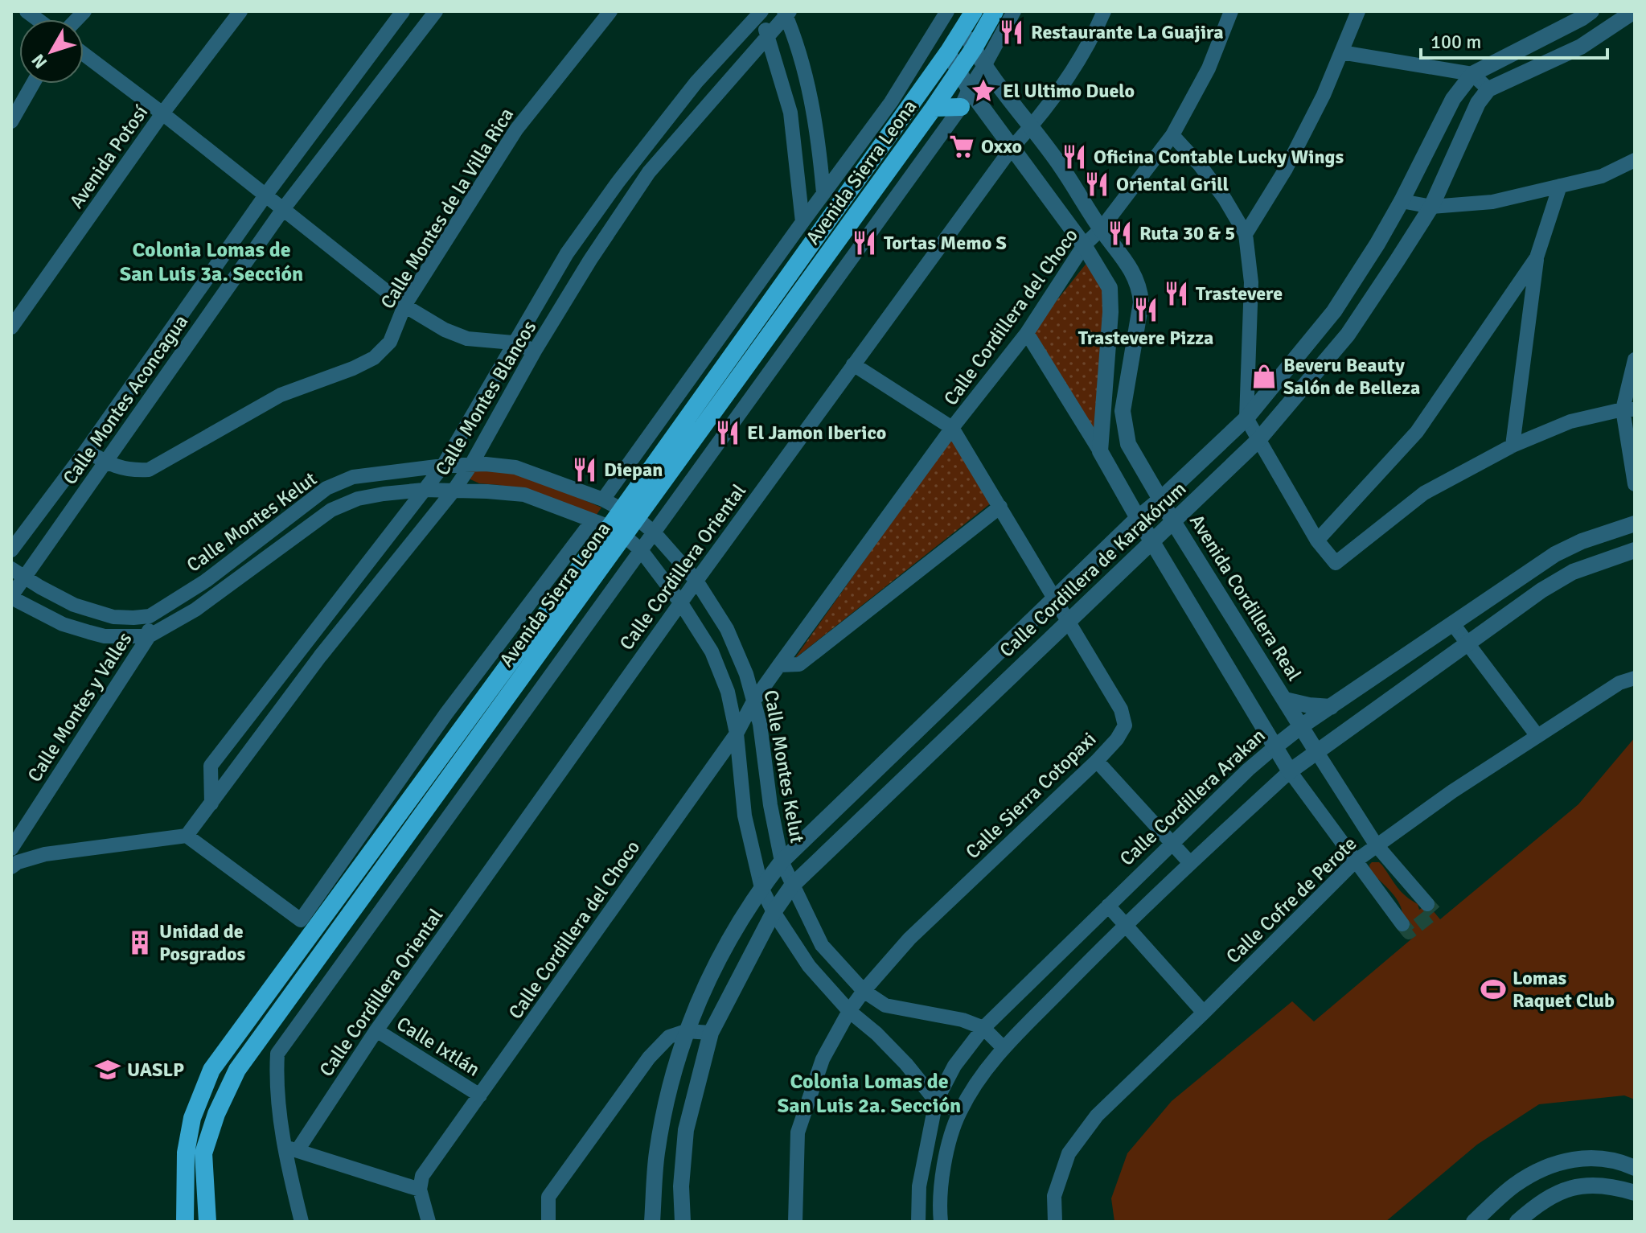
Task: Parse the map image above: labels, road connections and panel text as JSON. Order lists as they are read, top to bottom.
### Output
{
  "streets": {
    "highway": ["Avenida Sierra Leona"],
    "street": [
      "Avenida Potosí",
      "Calle Montes de la Villa Rica",
      "Calle Cordillera del Choco",
      "Calle Montes Blancos",
      "Calle Montes Aconcagua",
      "Calle Montes Kelut",
      "Calle Cordillera Oriental",
      "Calle Cordillera de Karakórum",
      "Avenida Cordillera Real",
      "Calle Montes y Valles",
      "Calle Sierra Cotopaxi",
      "Calle Cordillera Arakan",
      "Calle Cofre de Perote",
      "Calle Ixtlán"
    ]
  },
  "crossings": [
    ["Avenida Sierra Leona", "Calle Montes Blancos"],
    ["Avenida Sierra Leona", "Calle Montes Kelut"],
    ["Avenida Sierra Leona", "Avenida Cordillera Real"],
    ["Calle Montes de la Villa Rica", "Calle Montes Aconcagua"],
    ["Calle Cordillera del Choco", "Calle Montes Kelut"],
    ["Calle Cordillera del Choco", "Avenida Cordillera Real"],
    ["Calle Cordillera del Choco", "Calle Sierra Cotopaxi"],
    ["Calle Cordillera del Choco", "Calle Ixtlán"],
    ["Calle Montes Blancos", "Calle Montes Kelut"],
    ["Calle Montes Aconcagua", "Calle Montes Kelut"],
    ["Calle Montes Kelut", "Calle Cordillera Oriental"],
    ["Calle Montes Kelut", "Calle Cordillera de Karakórum"],
    ["Calle Montes Kelut", "Calle Montes y Valles"],
    ["Calle Montes Kelut", "Calle Sierra Cotopaxi"],
    ["Calle Montes Kelut", "Calle Cordillera Arakan"],
    ["Calle Cordillera Oriental", "Avenida Cordillera Real"],
    ["Calle Cordillera Oriental", "Calle Sierra Cotopaxi"],
    ["Calle Cordillera Oriental", "Calle Ixtlán"],
    ["Calle Cordillera de Karakórum", "Avenida Cordillera Real"],
    ["Calle Cordillera de Karakórum", "Calle Sierra Cotopaxi"],
    ["Avenida Cordillera Real", "Calle Cordillera Arakan"],
    ["Avenida Cordillera Real", "Calle Cofre de Perote"]
  ],
  "districts": ["Colonia Lomas de San Luis 3a. Sección", "Colonia Lomas de San Luis 2a. Sección"],
  "places": {
    "restaurant": [
      "Restaurante La Guajira",
      "Oficina Contable Lucky Wings",
      "Oriental Grill",
      "Ruta 30 & 5",
      "Tortas Memo S",
      "Trastevere",
      "Trastevere Pizza",
      "El Jamon Iberico",
      "Diepan"
    ],
    "place": ["El Ultimo Duelo"],
    "supermarket": ["Oxxo"],
    "shop": ["Beveru Beauty Salón de Belleza"],
    "building": ["Unidad de Posgrados"],
    "sports": ["Lomas Raquet Club"],
    "school or university": ["UASLP"]
  },
  "scale_bar": "100 m",
  "north": "bottom left"
}
